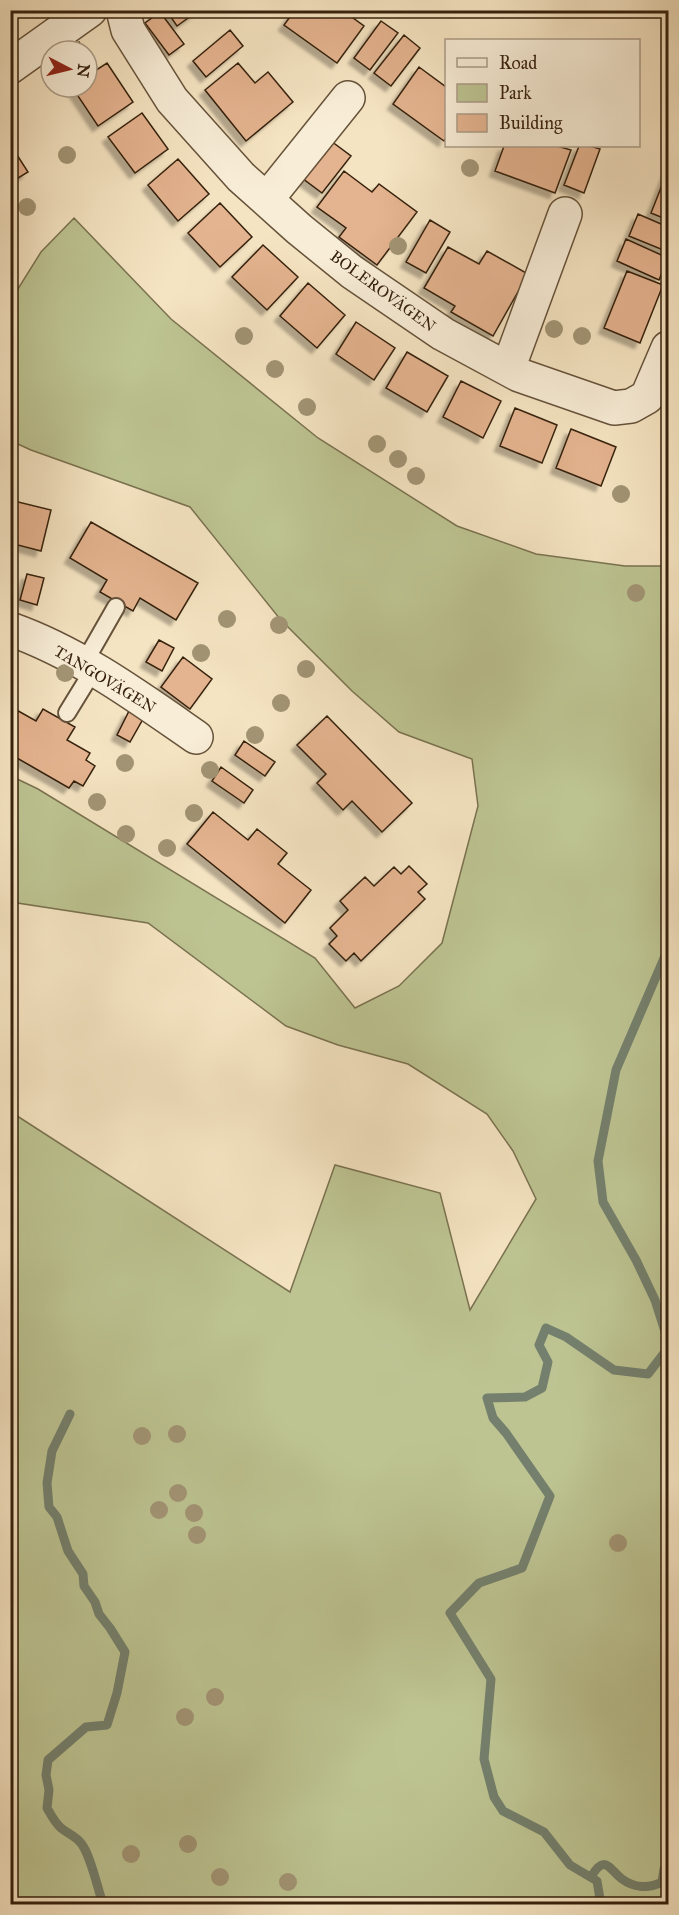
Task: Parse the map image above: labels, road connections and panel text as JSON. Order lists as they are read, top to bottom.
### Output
{
  "streets": {
    "street": ["BOLEROVÄGEN", "TANGOVÄGEN"]
  },
  "legend": ["Road", "Park", "Building"],
  "north": "right"
}
